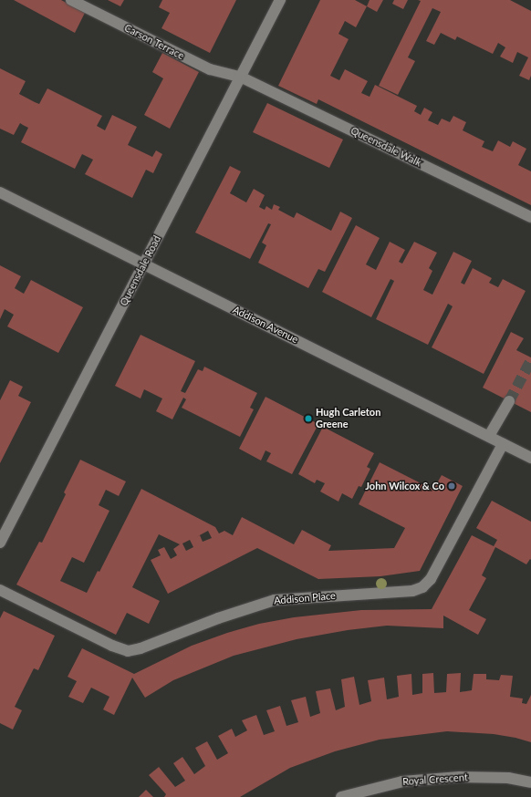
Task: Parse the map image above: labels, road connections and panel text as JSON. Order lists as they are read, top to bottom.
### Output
{
  "streets": {
    "street": [
      "Carson Terrace",
      "Queensdale Walk",
      "Queensdale Road",
      "Addison Avenue",
      "Addison Place",
      "Royal Crescent"
    ]
  },
  "crossings": [
    ["Carson Terrace", "Queensdale Walk"],
    ["Carson Terrace", "Queensdale Road"],
    ["Queensdale Walk", "Queensdale Road"],
    ["Queensdale Road", "Addison Avenue"],
    ["Addison Avenue", "Addison Place"]
  ],
  "places": ["Hugh Carleton Greene", "John Wilcox & Co"]
}
